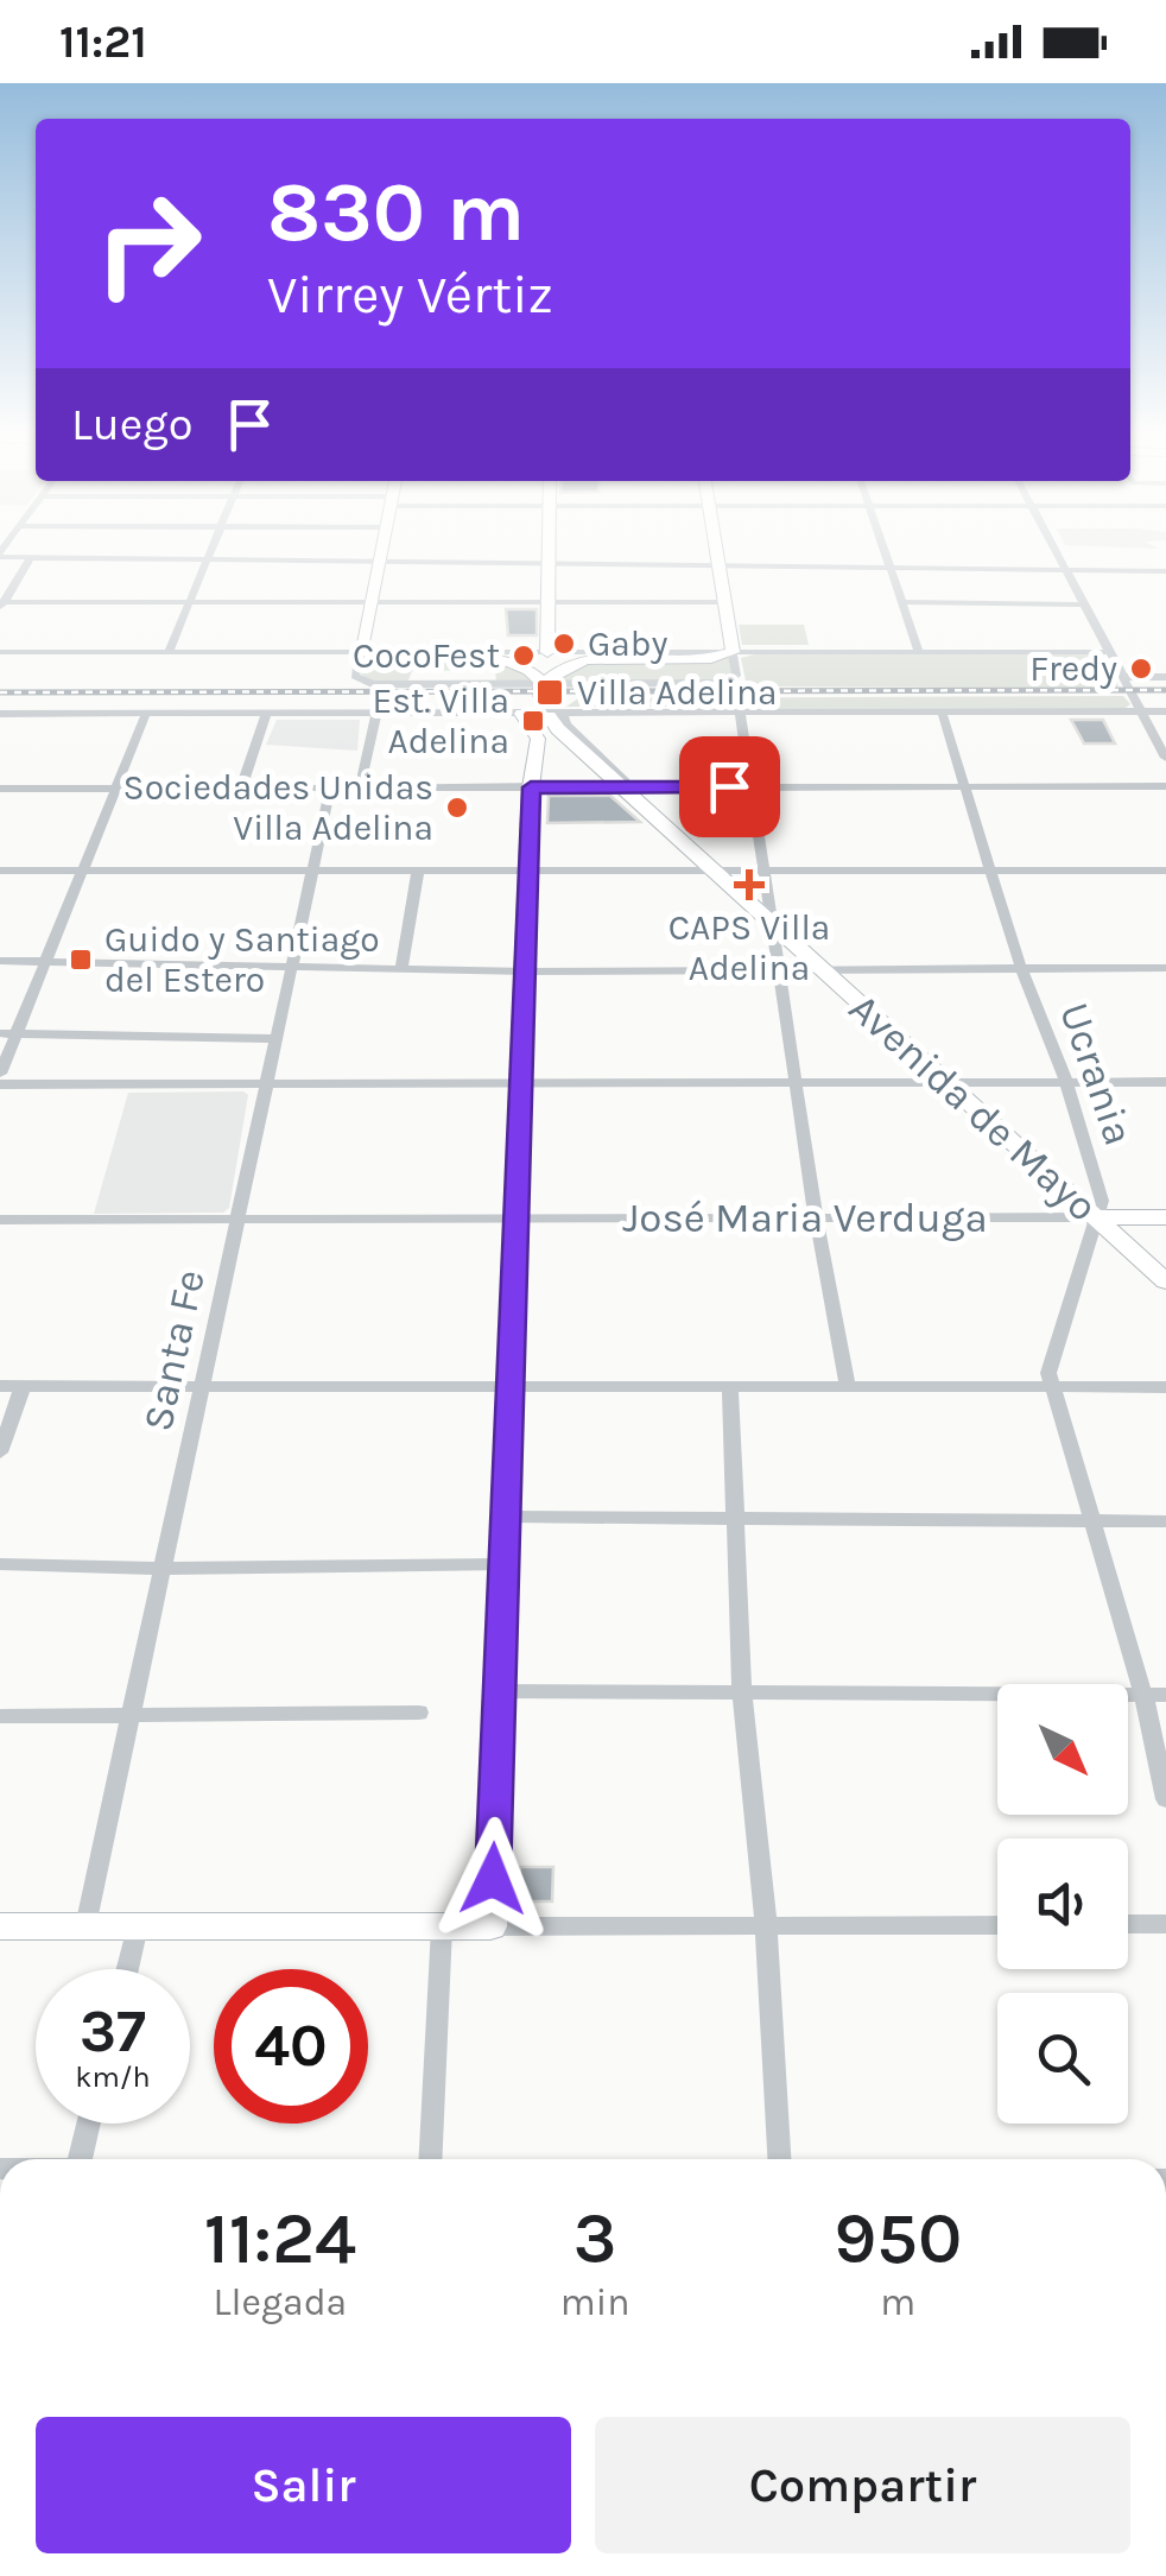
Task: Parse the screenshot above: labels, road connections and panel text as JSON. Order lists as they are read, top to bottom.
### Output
{
  "streets": {
    "street": [
      "Ucrania",
      "Avenida de Mayo",
      "José Maria Verduga",
      "Santa Fe"
    ]
  },
  "crossings": [
    ["Ucrania", "Avenida de Mayo"],
    ["Ucrania", "José Maria Verduga"],
    ["Avenida de Mayo", "José Maria Verduga"],
    ["José Maria Verduga", "Santa Fe"]
  ],
  "places": {
    "other": [
      "Gaby",
      "CocoFest",
      "Fredy",
      "Sociedades Unidas Villa Adelina"
    ],
    "transit": ["Villa Adelina", "Est. Villa Adelina", "Guido y Santiago del Estero"],
    "health": ["CAPS Villa Adelina"]
  },
  "north": "bottom right",
  "page": {
    "status": "11:21",
    "turn": ["830 m", "Virrey Vértiz"],
    "then": "Luego",
    "speed": "37 km/h",
    "limit": "40",
    "eta": [
      "11:24",
      "Llegada",
      "3",
      "min",
      "950",
      "m"
    ],
    "buttons": ["Salir", "Compartir"]
  }
}
